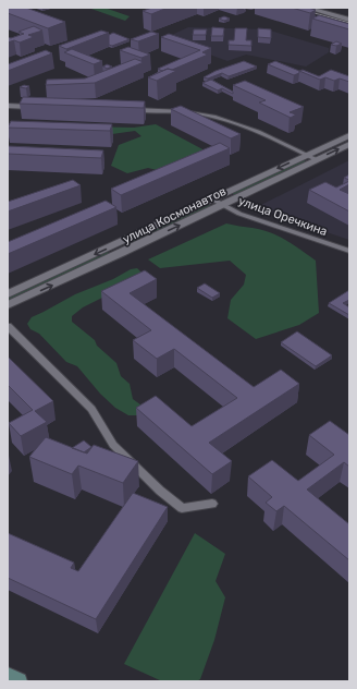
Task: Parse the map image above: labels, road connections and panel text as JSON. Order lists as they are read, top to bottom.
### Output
{
  "streets": {
    "street": ["улица Космонавтов", "улица Оречкина"]
  },
  "crossings": [
    ["улица Космонавтов", "улица Оречкина"]
  ]
}
